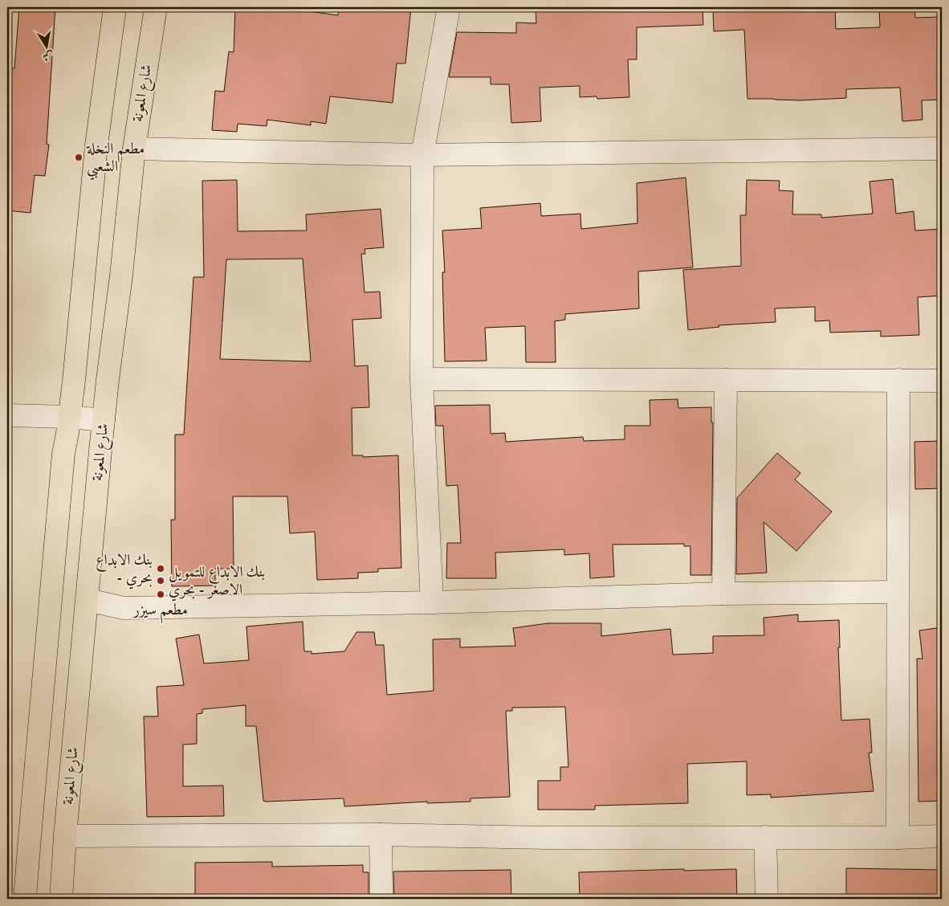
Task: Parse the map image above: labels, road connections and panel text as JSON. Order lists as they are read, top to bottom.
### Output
{
  "streets": {
    "highway": ["شارع المعونة"]
  },
  "places": [
    "مطعم النخلة الشعبي",
    "بنك الابداع - بحري",
    "بنك الابداع للتمويل الاصغر - بحري",
    "مطعم سيزر"
  ],
  "north": "bottom"
}
